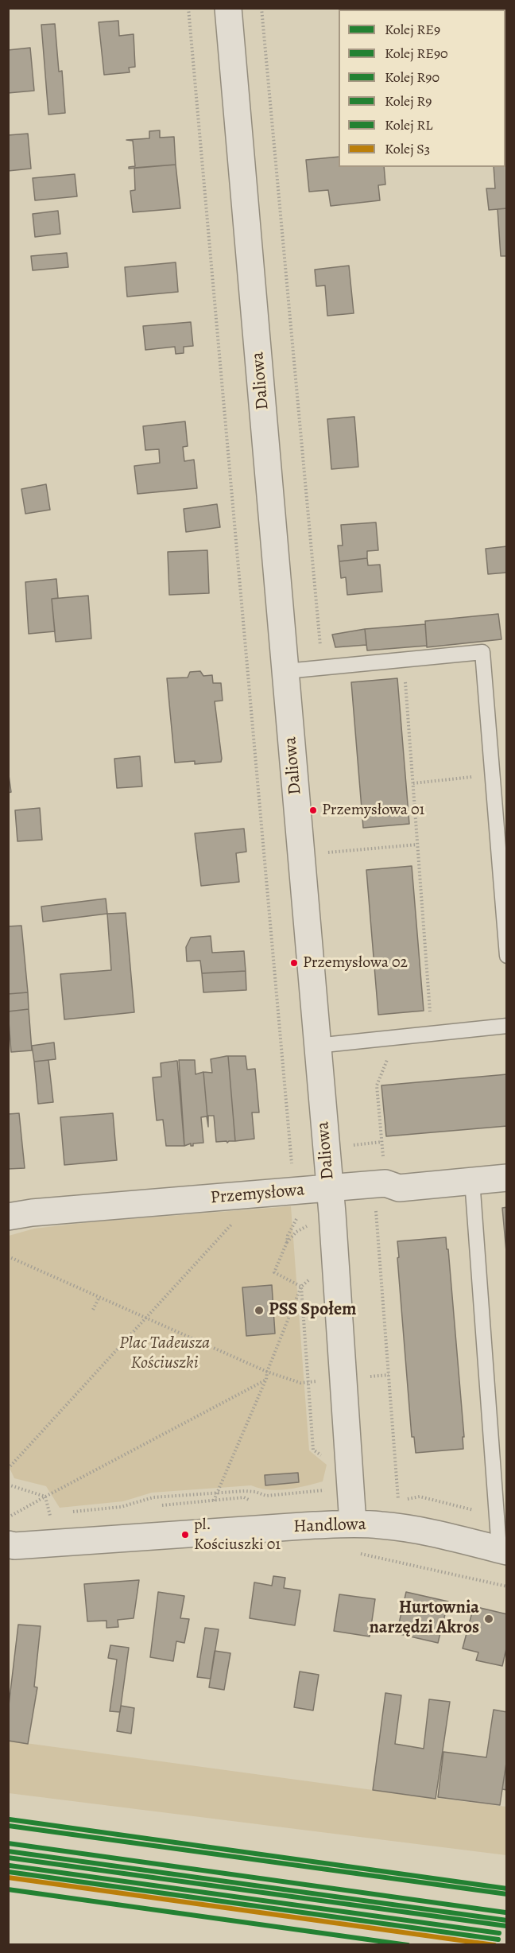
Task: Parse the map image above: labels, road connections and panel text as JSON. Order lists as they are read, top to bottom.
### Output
{
  "streets": {
    "street": ["Daliowa", "Przemysłowa", "Handlowa"]
  },
  "crossings": [
    ["Daliowa", "Przemysłowa"],
    ["Daliowa", "Handlowa"]
  ],
  "parks": ["Plac Tadeusza Kościuszki"],
  "places": [
    "Przemysłowa 01",
    "Przemysłowa 02",
    "PSS Społem",
    "pl. Kościuszki 01",
    "Hurtownia narzędzi Akros"
  ],
  "lines": [
    "rail line RL",
    "rail line R90",
    "rail line R9",
    "rail line RE9",
    "rail line RE90",
    "rail line S3"
  ],
  "legend": [
    "Kolej RE9",
    "Kolej RE90",
    "Kolej R90",
    "Kolej R9",
    "Kolej RL",
    "Kolej S3"
  ]
}
